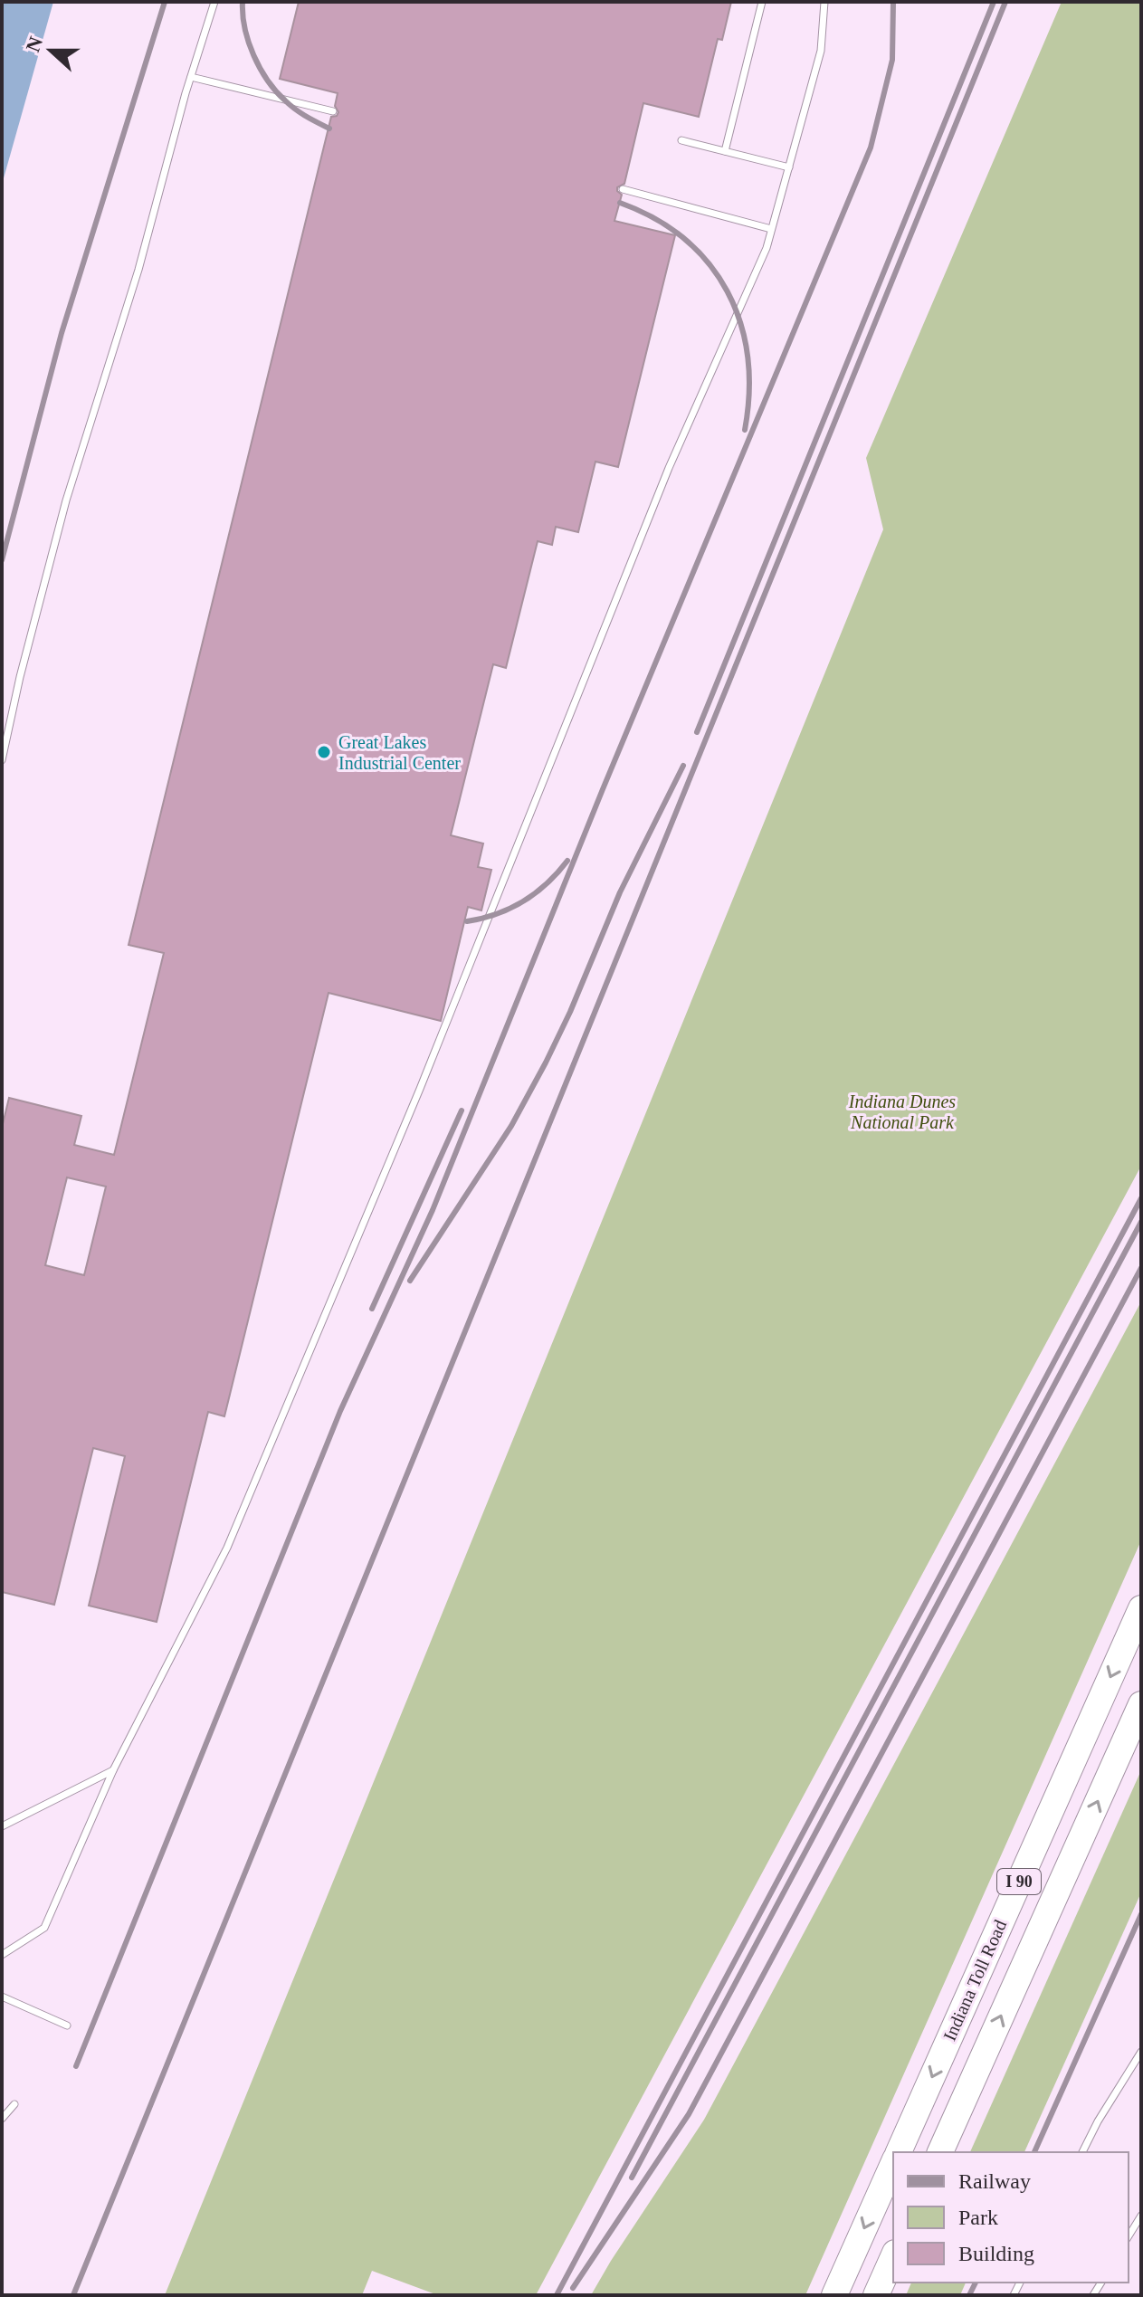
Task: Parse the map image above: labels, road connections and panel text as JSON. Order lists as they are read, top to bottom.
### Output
{
  "streets": {
    "highway": ["I 90", "Indiana Toll Road"]
  },
  "parks": ["Indiana Dunes National Park"],
  "places": ["Great Lakes Industrial Center"],
  "legend": ["Railway", "Park", "Building"],
  "north": "left"
}
